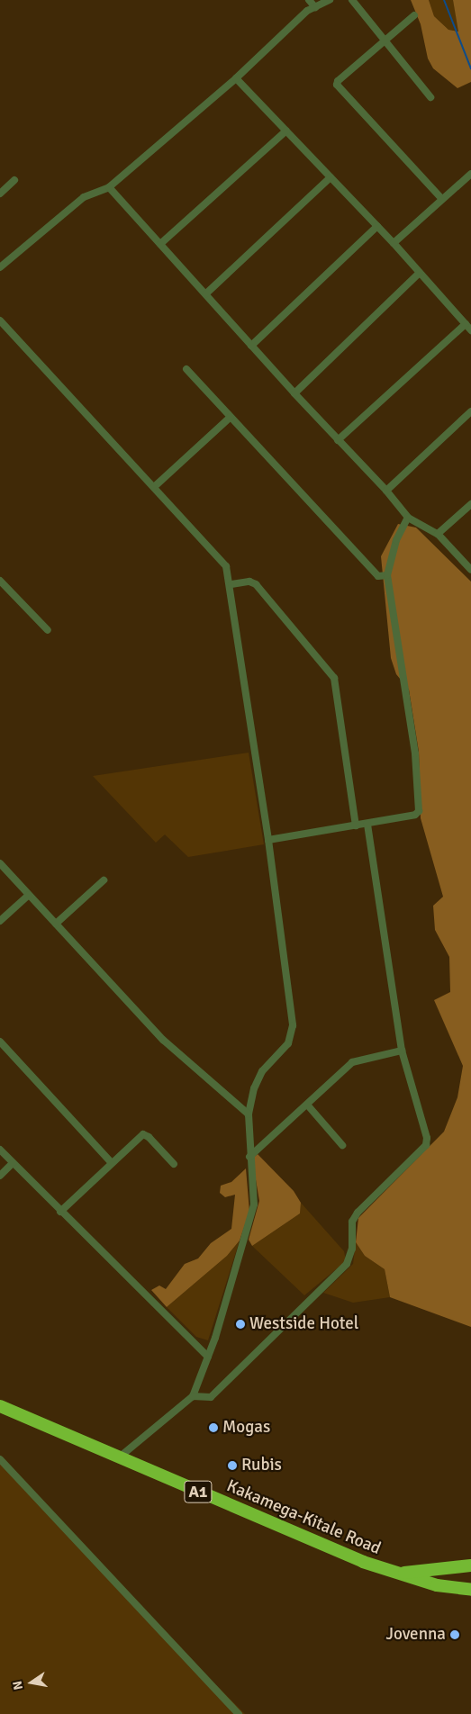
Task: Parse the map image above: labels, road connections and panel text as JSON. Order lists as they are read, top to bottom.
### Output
{
  "streets": {
    "highway": ["A1", "Kakamega-Kitale Road"]
  },
  "places": [
    "Westside Hotel",
    "Mogas",
    "Rubis",
    "Jovenna"
  ],
  "north": "left"
}
